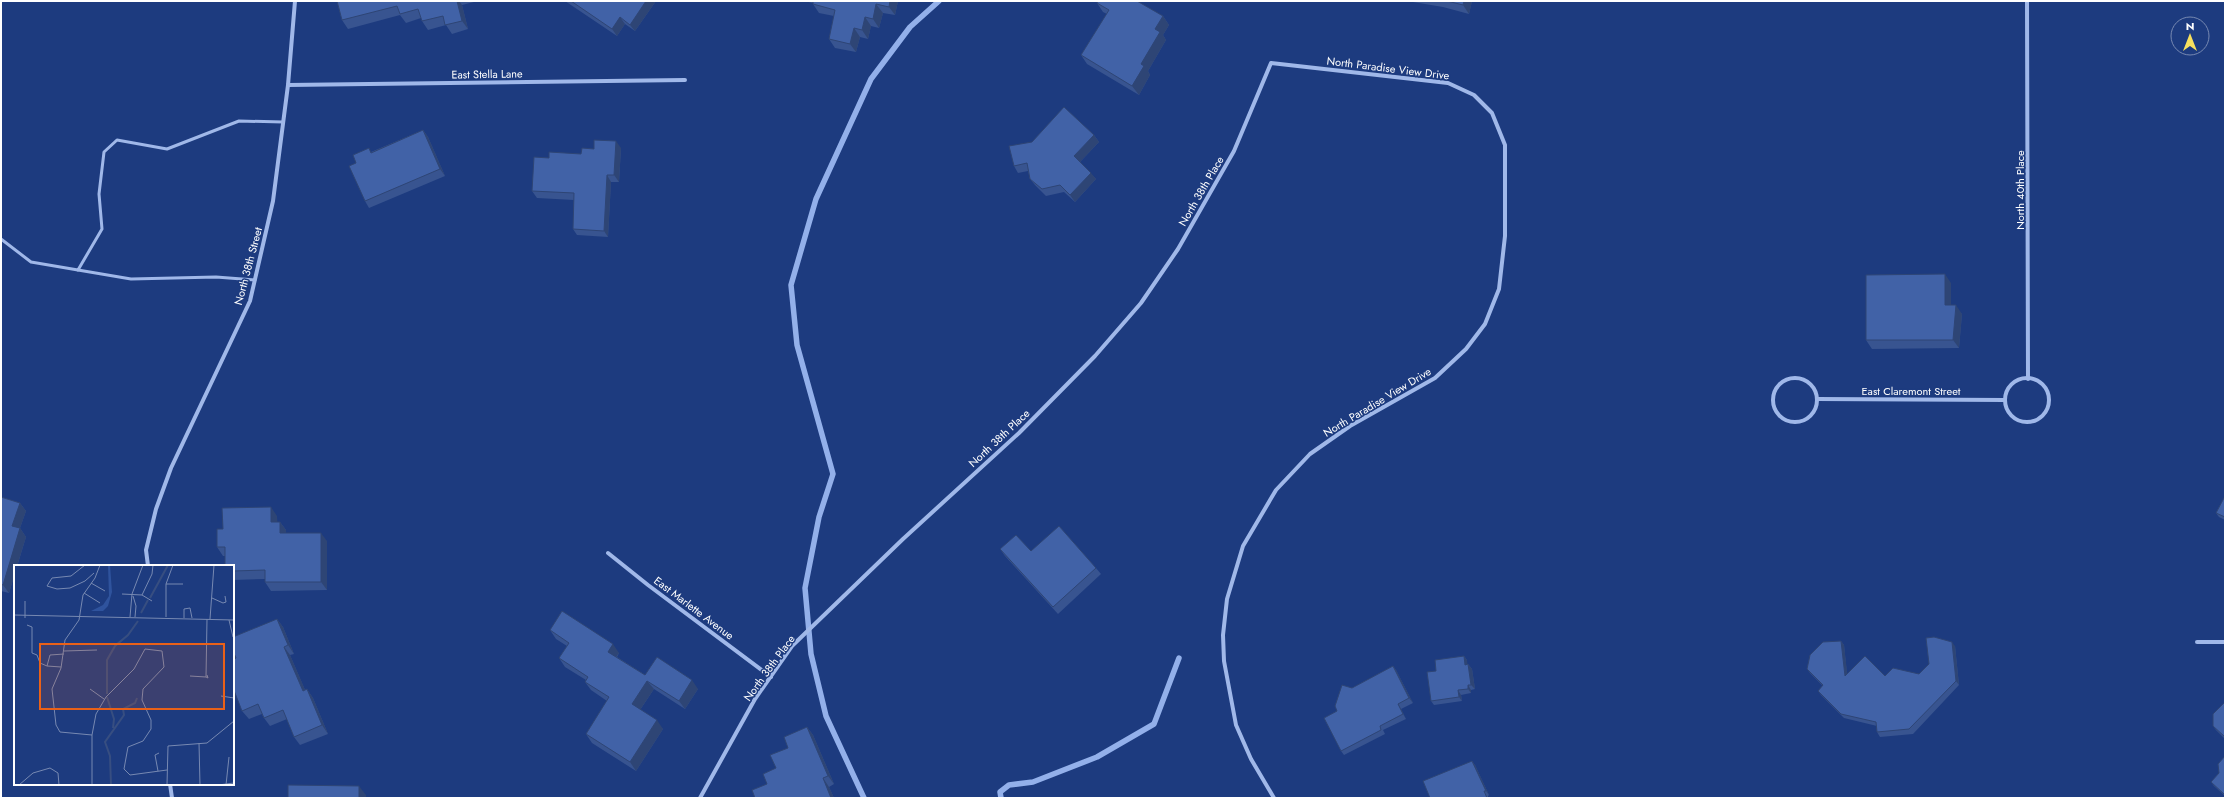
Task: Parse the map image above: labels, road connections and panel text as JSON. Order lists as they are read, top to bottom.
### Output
{
  "streets": {
    "street": [
      "North Paradise View Drive",
      "East Stella Lane",
      "North 40th Place",
      "North 38th Place",
      "North 38th Street",
      "East Claremont Street",
      "East Marlette Avenue"
    ]
  },
  "crossings": [
    ["North Paradise View Drive", "North 38th Place"],
    ["East Stella Lane", "North 38th Street"],
    ["North 40th Place", "East Claremont Street"],
    ["North 38th Place", "East Marlette Avenue"]
  ],
  "north": "top"
}
